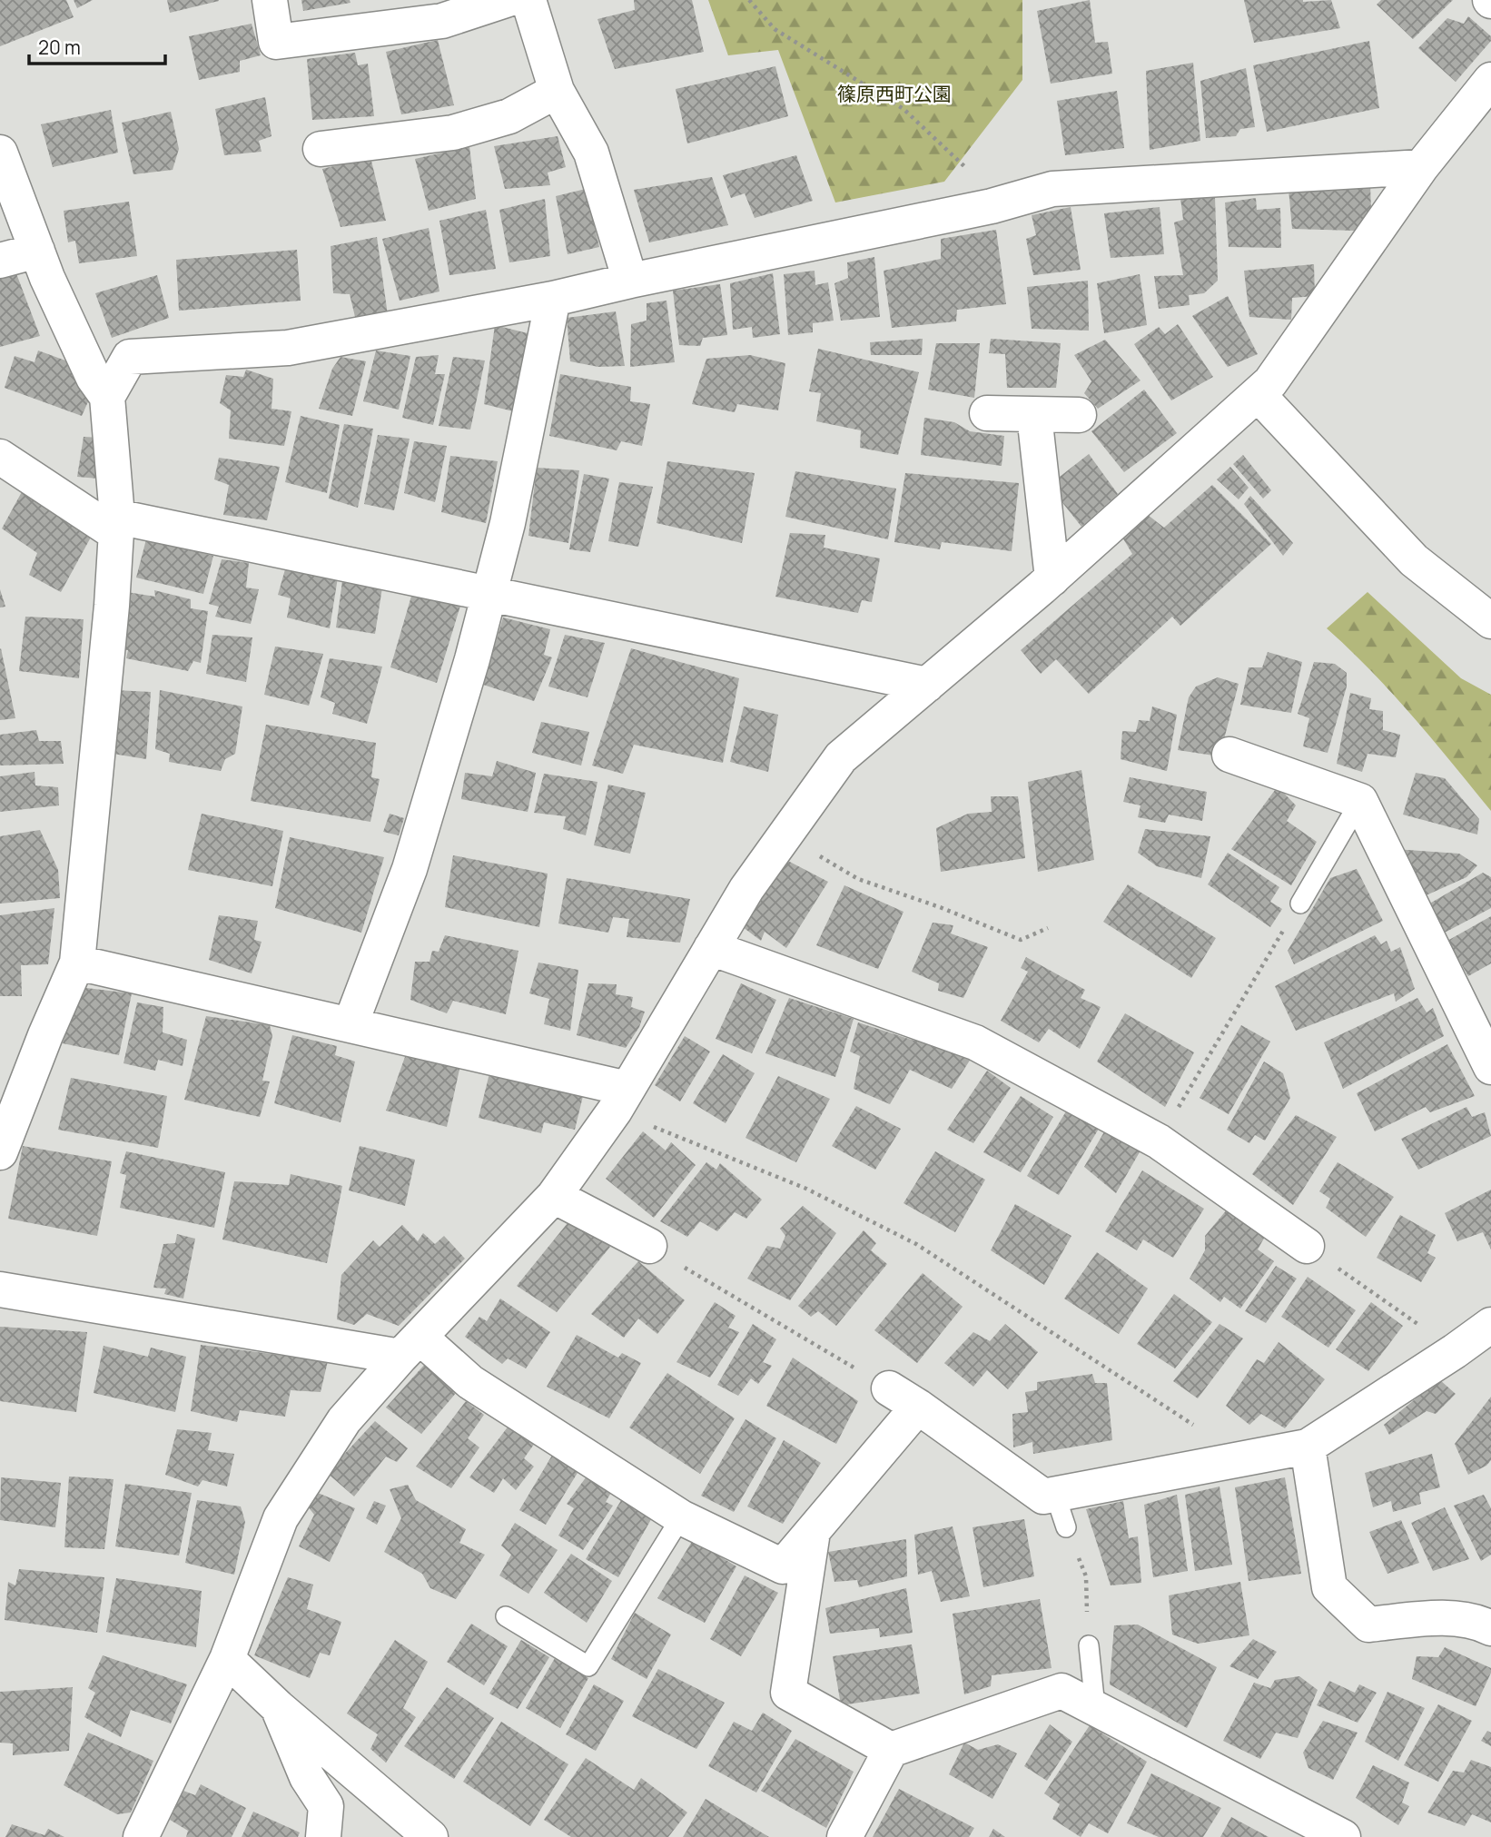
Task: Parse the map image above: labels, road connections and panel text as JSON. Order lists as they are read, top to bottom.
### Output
{
  "parks": ["篠原西町公園"],
  "scale_bar": "20 m"
}
